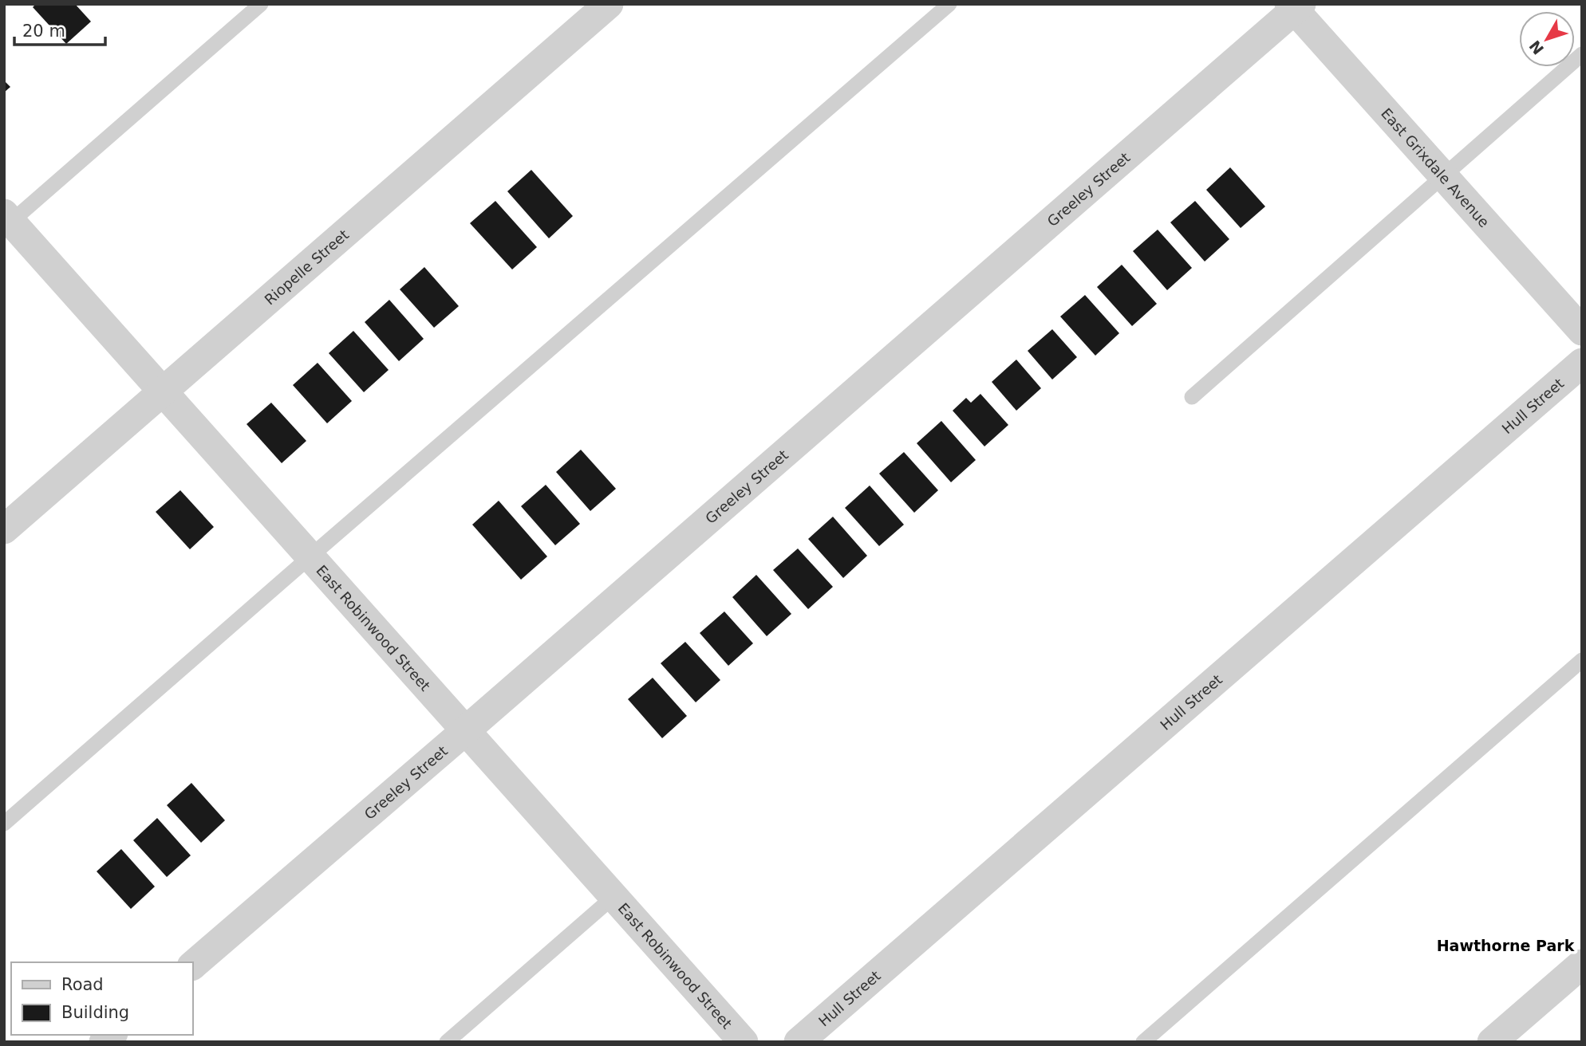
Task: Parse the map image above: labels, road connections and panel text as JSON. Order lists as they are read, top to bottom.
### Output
{
  "streets": {
    "street": [
      "East Grixdale Avenue",
      "Greeley Street",
      "Riopelle Street",
      "Hull Street",
      "East Robinwood Street"
    ]
  },
  "crossings": [
    ["East Grixdale Avenue", "Greeley Street"],
    ["Greeley Street", "East Robinwood Street"],
    ["Riopelle Street", "East Robinwood Street"]
  ],
  "districts": ["Hawthorne Park"],
  "legend": ["Road", "Building"],
  "scale_bar": "20 m",
  "north": "bottom left"
}
